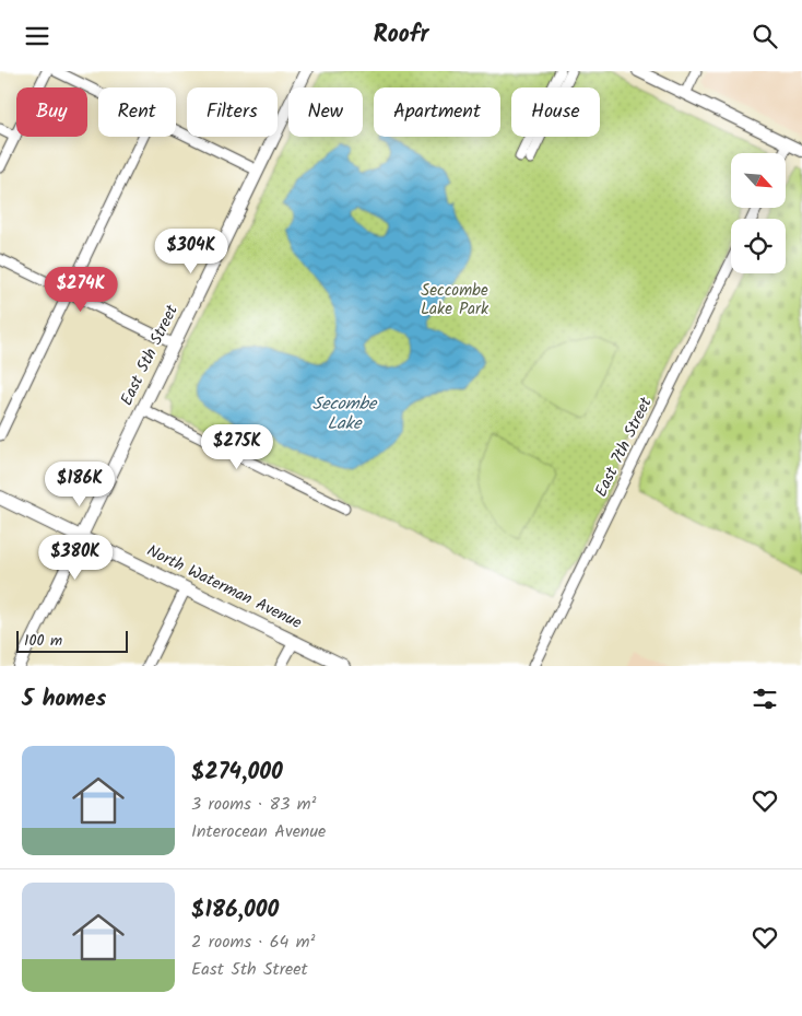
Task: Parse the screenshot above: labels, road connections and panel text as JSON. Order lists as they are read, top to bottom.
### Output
{
  "streets": {
    "main road": ["East 5th Street", "North Waterman Avenue"],
    "street": ["East 7th Street"]
  },
  "crossings": [
    ["East 5th Street", "North Waterman Avenue"]
  ],
  "water": ["Secombe Lake"],
  "parks": ["Seccombe Lake Park"],
  "scale_bar": "100 m",
  "north": "bottom right",
  "page": {
    "header": "Roofr",
    "chip": [
      "Buy",
      "Rent",
      "Filters",
      "New",
      "Apartment",
      "House"
    ],
    "price": [
      "$304K",
      "$274K",
      "$275K",
      "$186K",
      "$380K"
    ],
    "scale": "100 m",
    "heading": "5 homes",
    "list": [
      {
        "name": "$274,000",
        "note": "3 rooms · 83 m² · Interocean Avenue"
      },
      {
        "name": "$186,000",
        "note": "2 rooms · 64 m² · East 5th Street"
      }
    ]
  }
}
